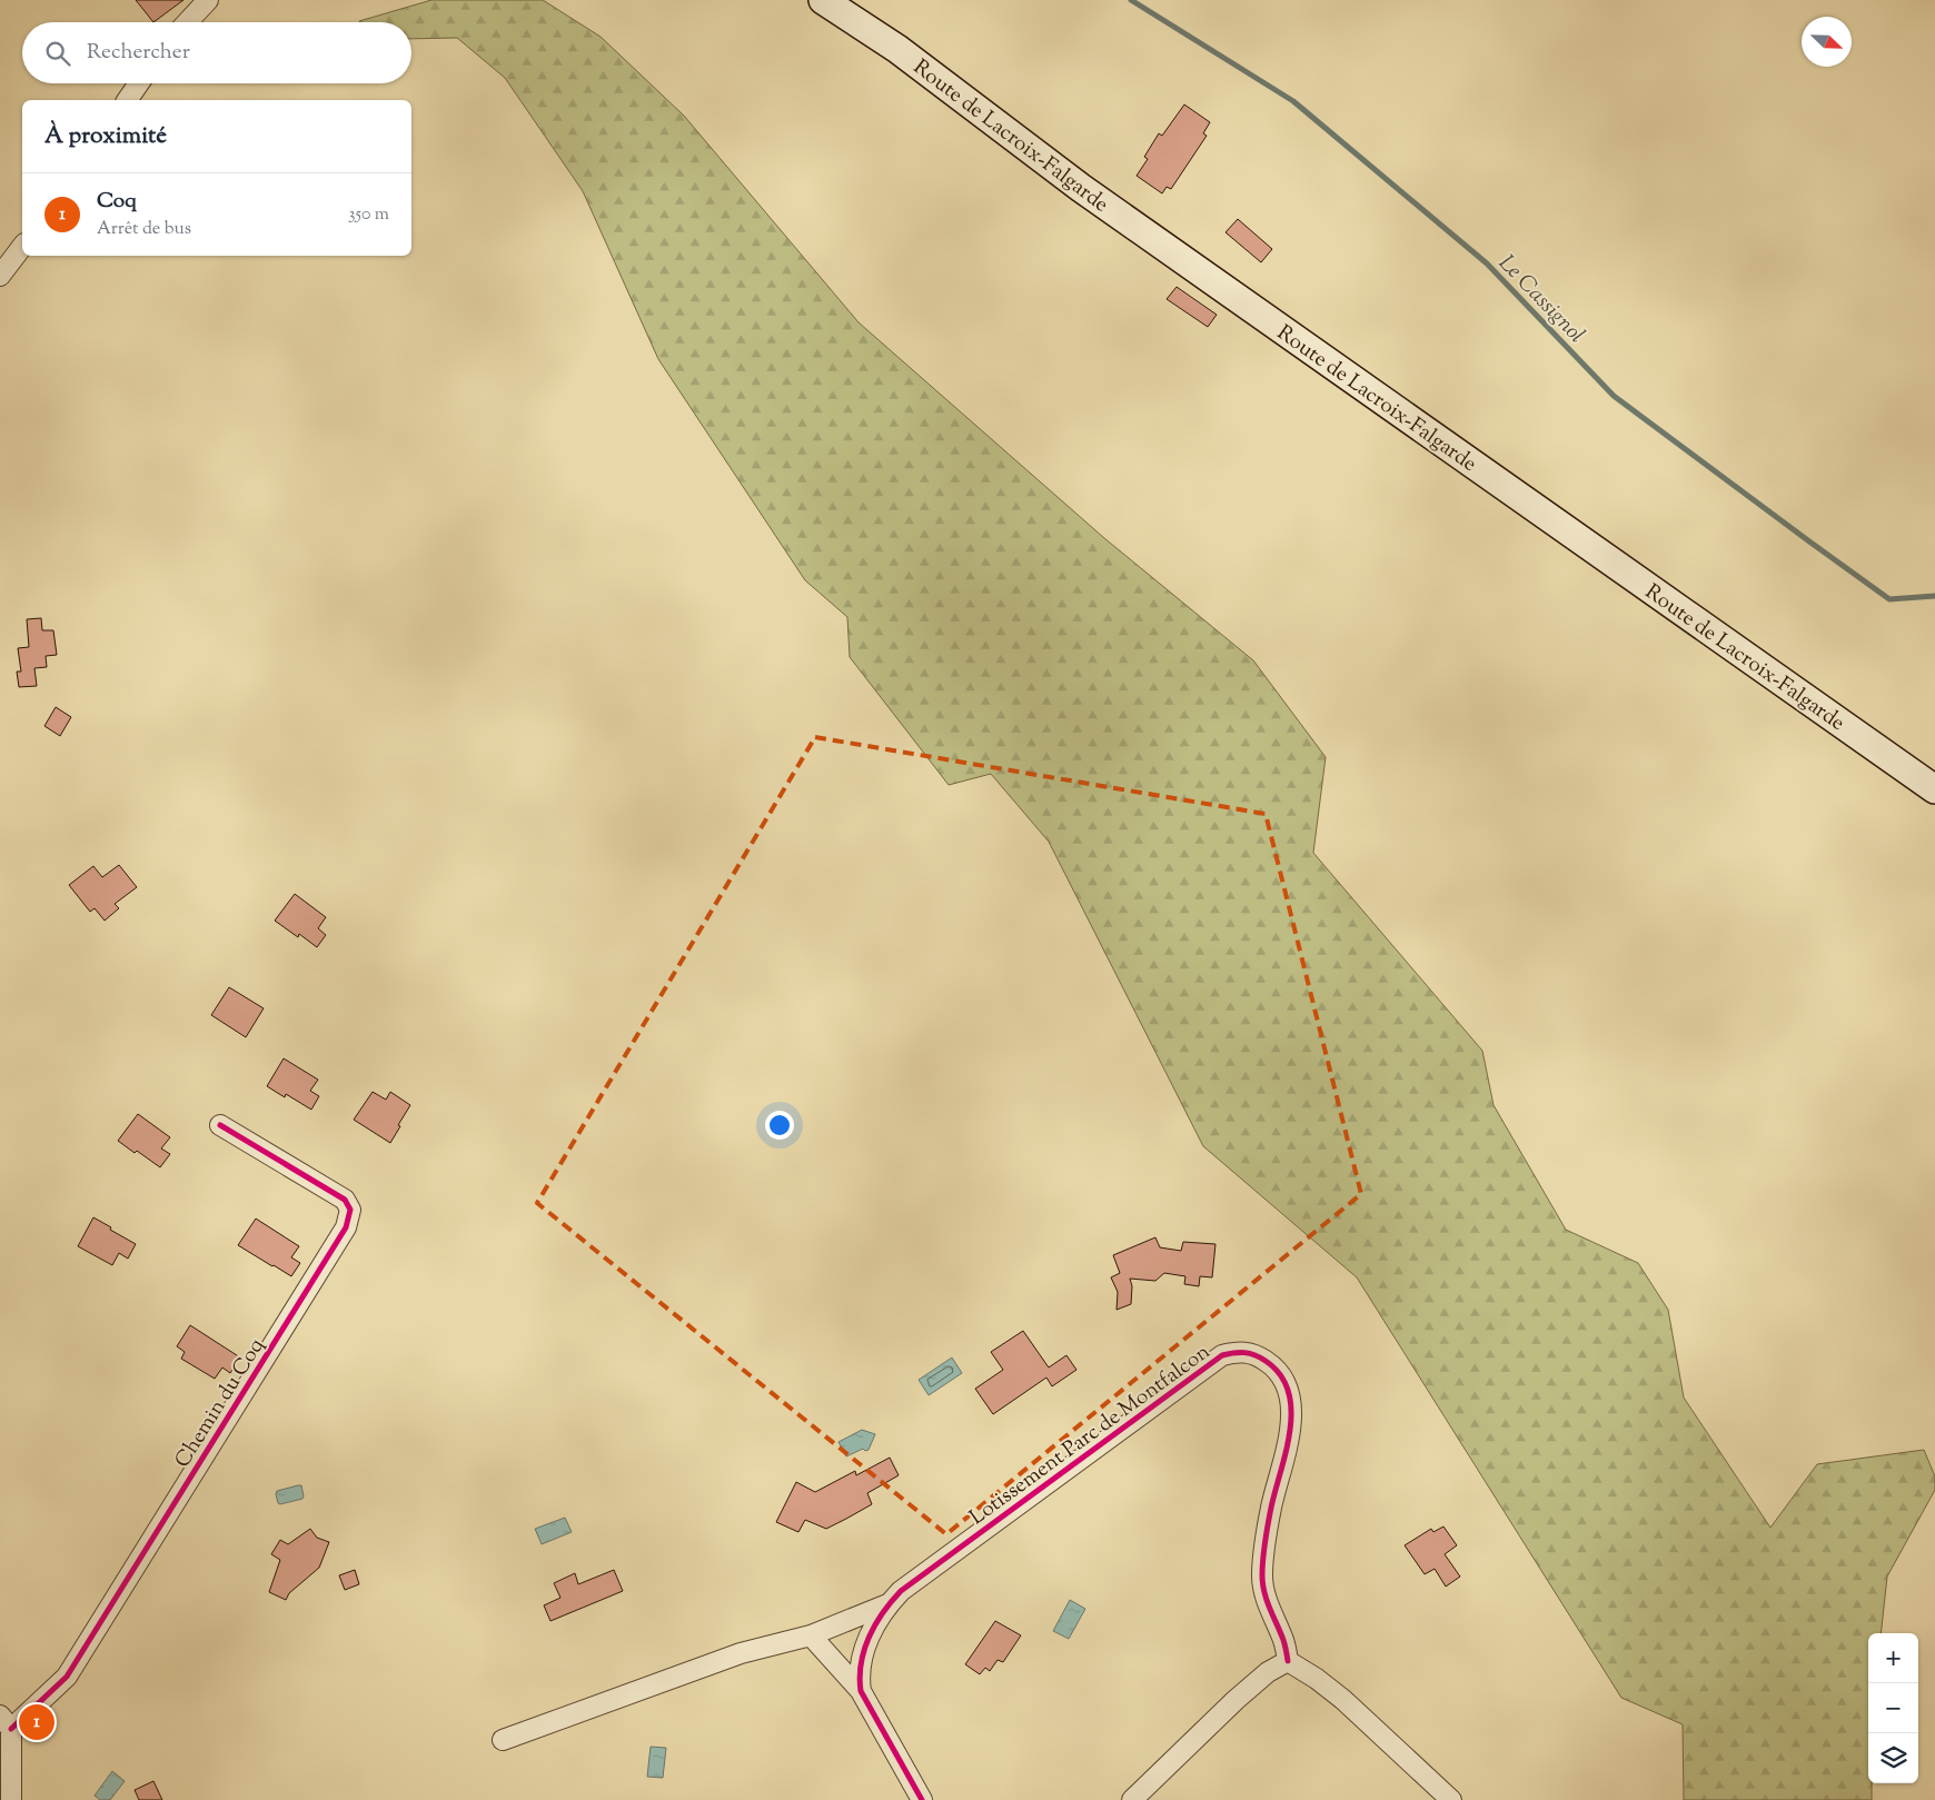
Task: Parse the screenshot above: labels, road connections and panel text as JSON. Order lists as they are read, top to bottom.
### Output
{
  "streets": {
    "main road": ["Route de Lacroix-Falgarde"],
    "street": ["Chemin du Coq", "Lotissement Parc de Montfalcon"]
  },
  "water": ["Le Cassignol"],
  "north": "bottom right",
  "page": {
    "search": "Rechercher",
    "heading": "À proximité",
    "list": [
      {
        "mark": "1",
        "name": "Coq",
        "note": "Arrêt de bus",
        "value": "350 m"
      }
    ],
    "map_buttons": ["+", "−"],
    "pins": "1"
  }
}
